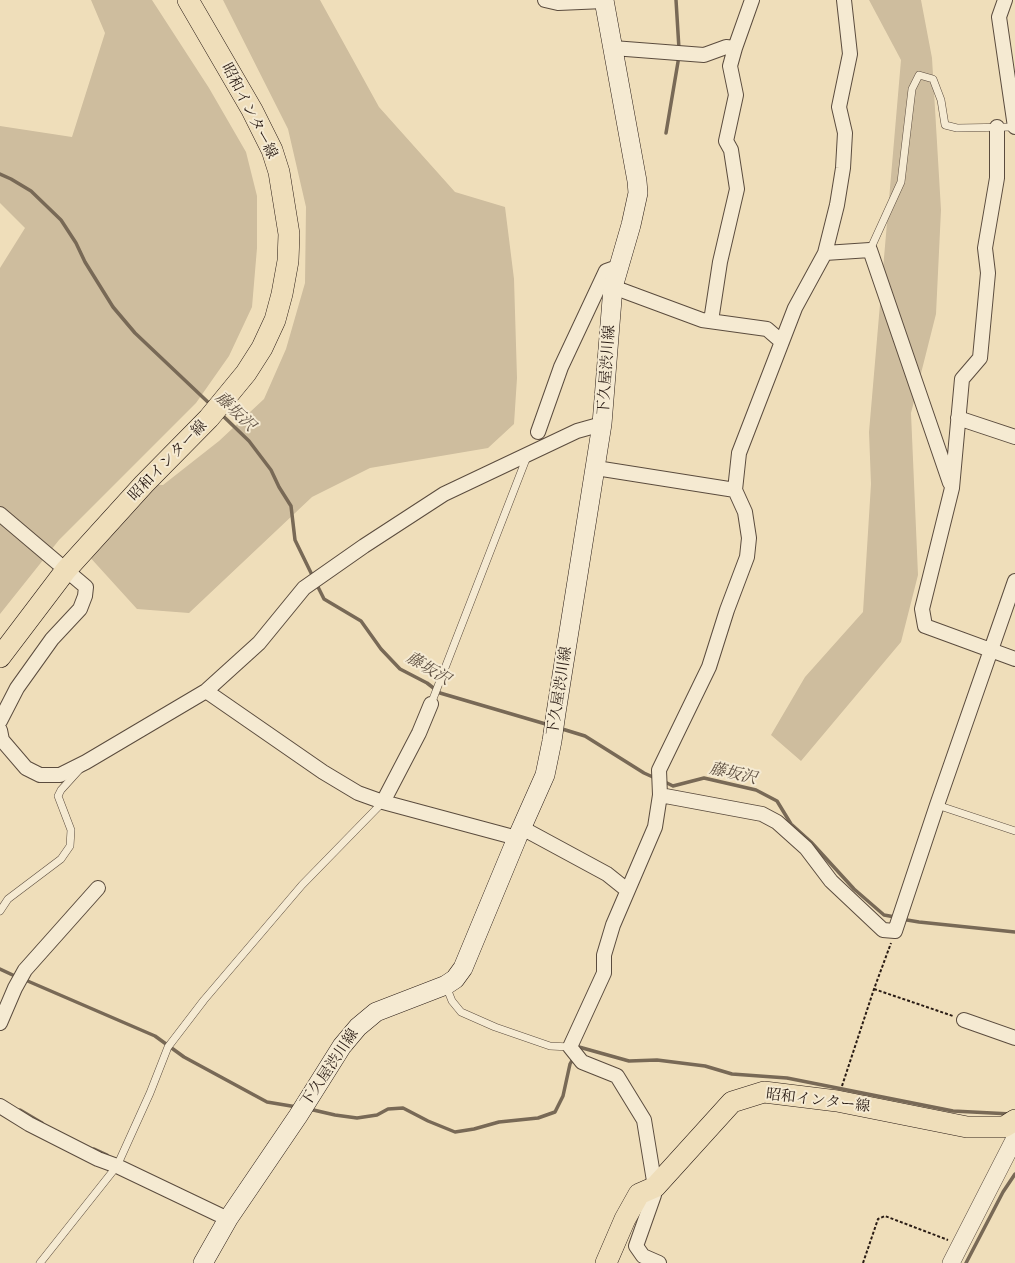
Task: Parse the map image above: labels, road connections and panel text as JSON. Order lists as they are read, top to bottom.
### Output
{
  "streets": {
    "main road": ["昭和インター線", "下久屋渋川線"]
  },
  "water": ["藤坂沢"]
}
